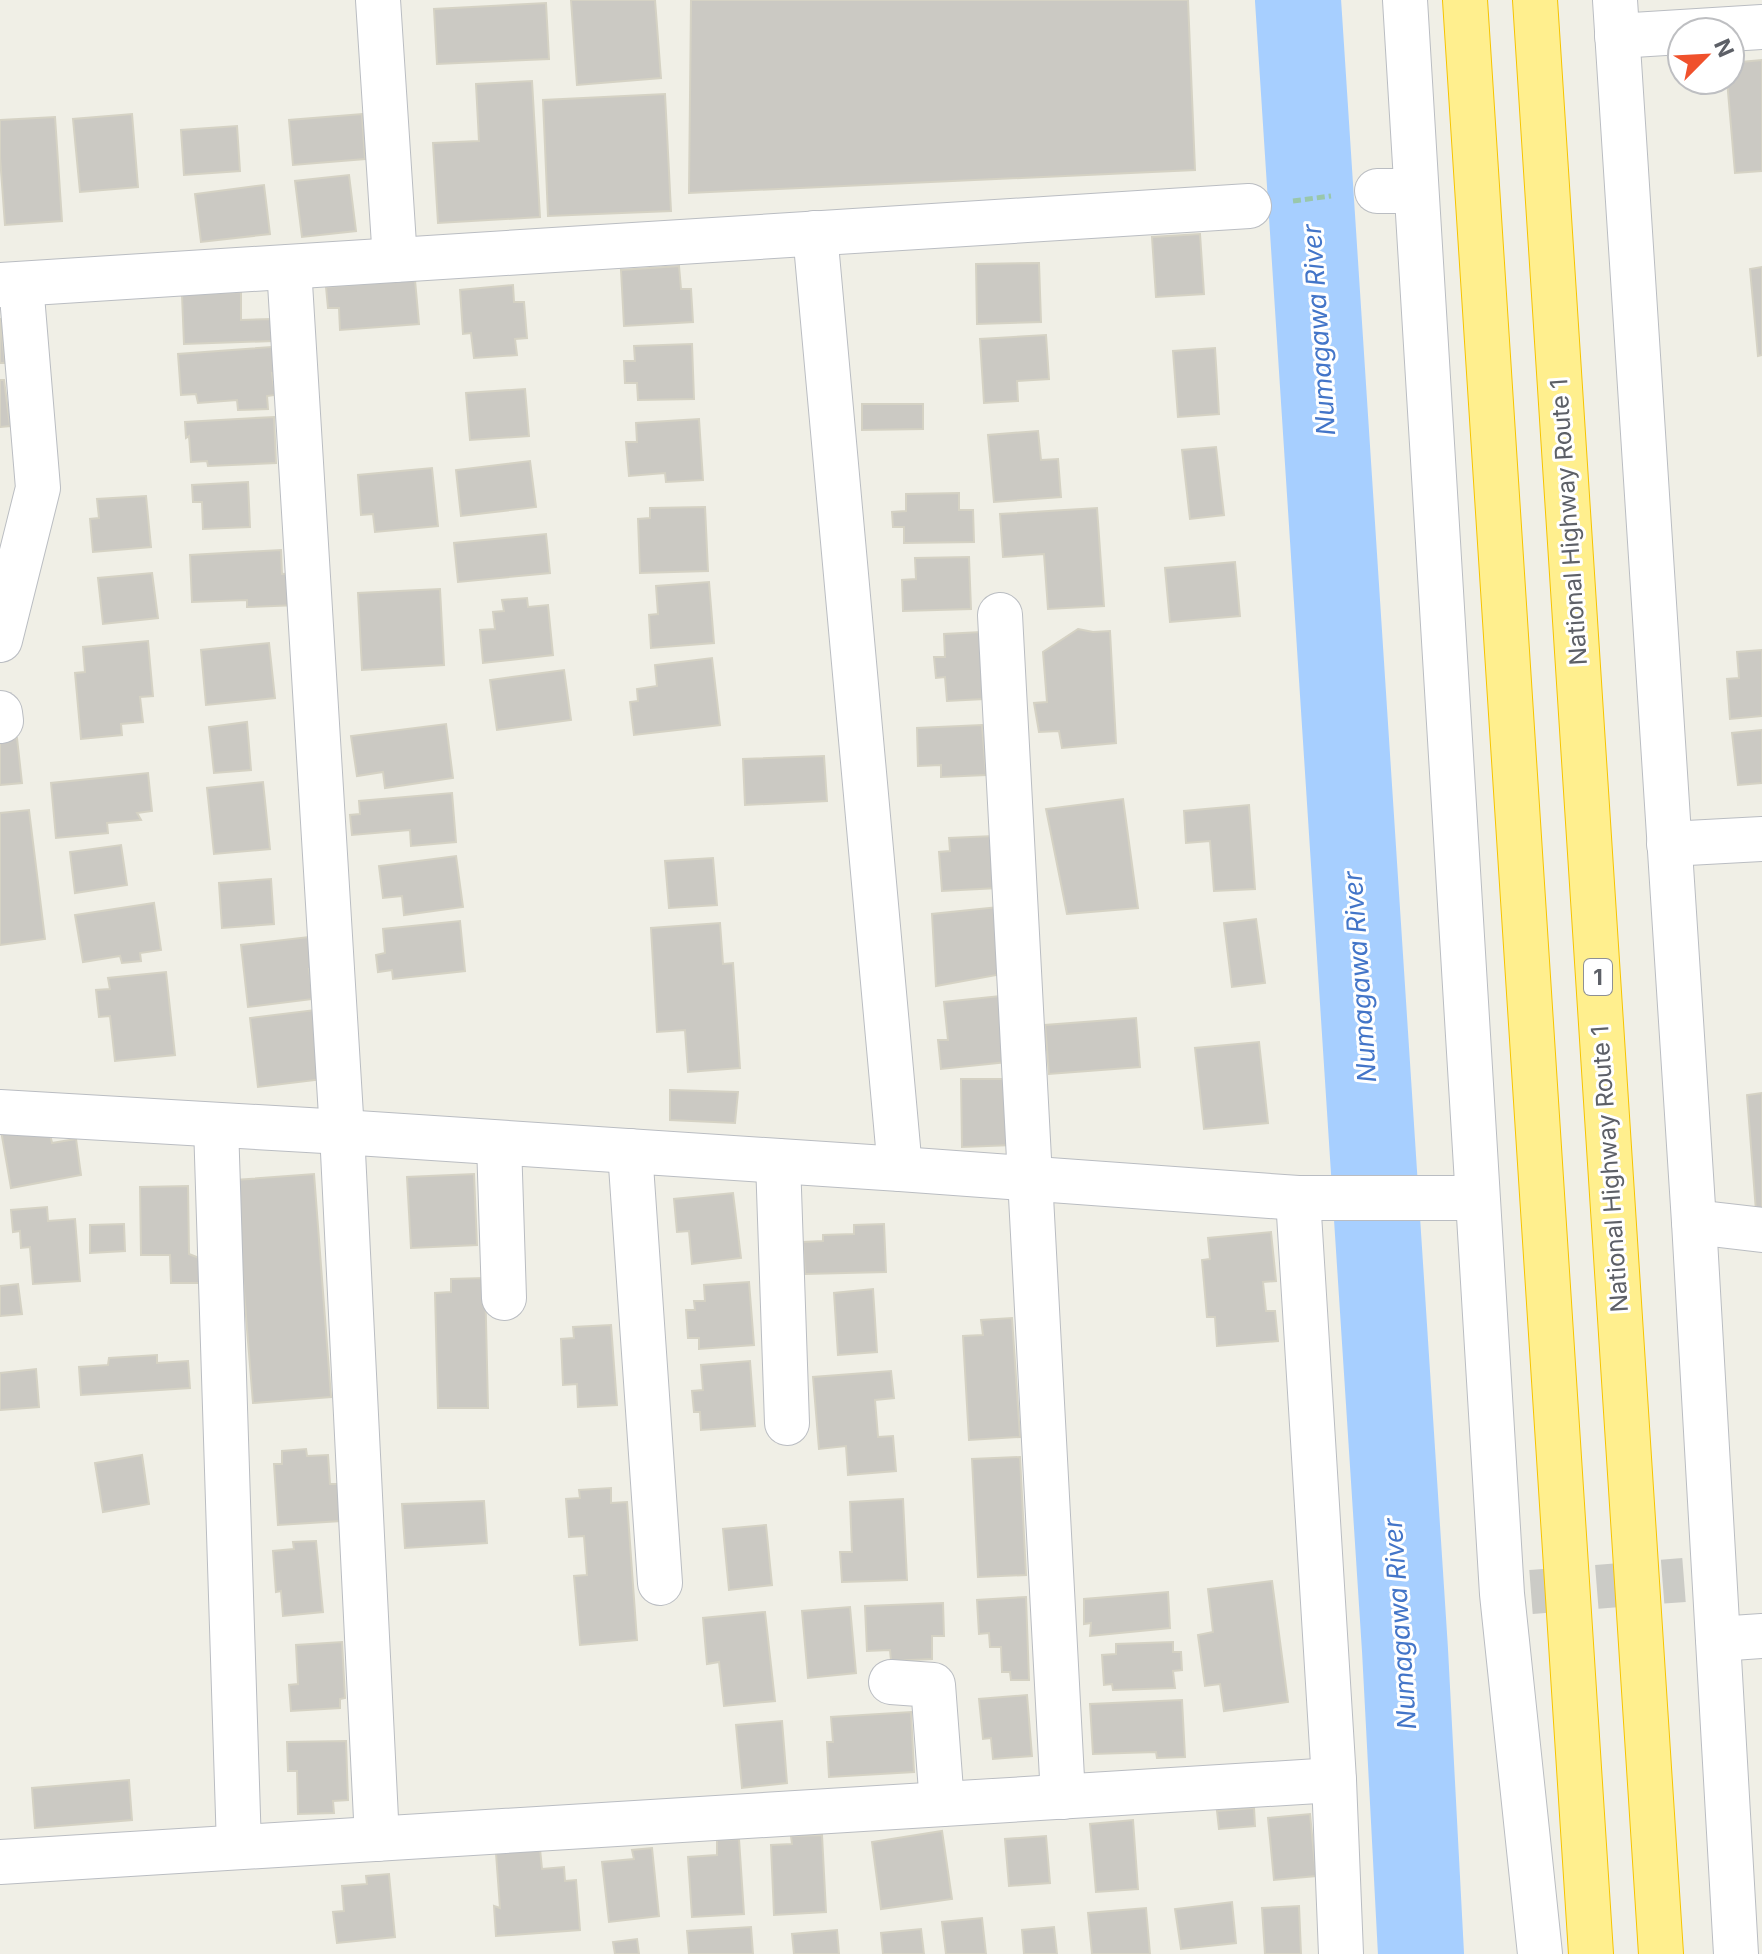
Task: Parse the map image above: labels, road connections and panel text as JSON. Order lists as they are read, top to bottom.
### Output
{
  "streets": {
    "highway": ["National Highway Route 1", "1"]
  },
  "water": ["Numagawa River"],
  "north": "top right"
}
